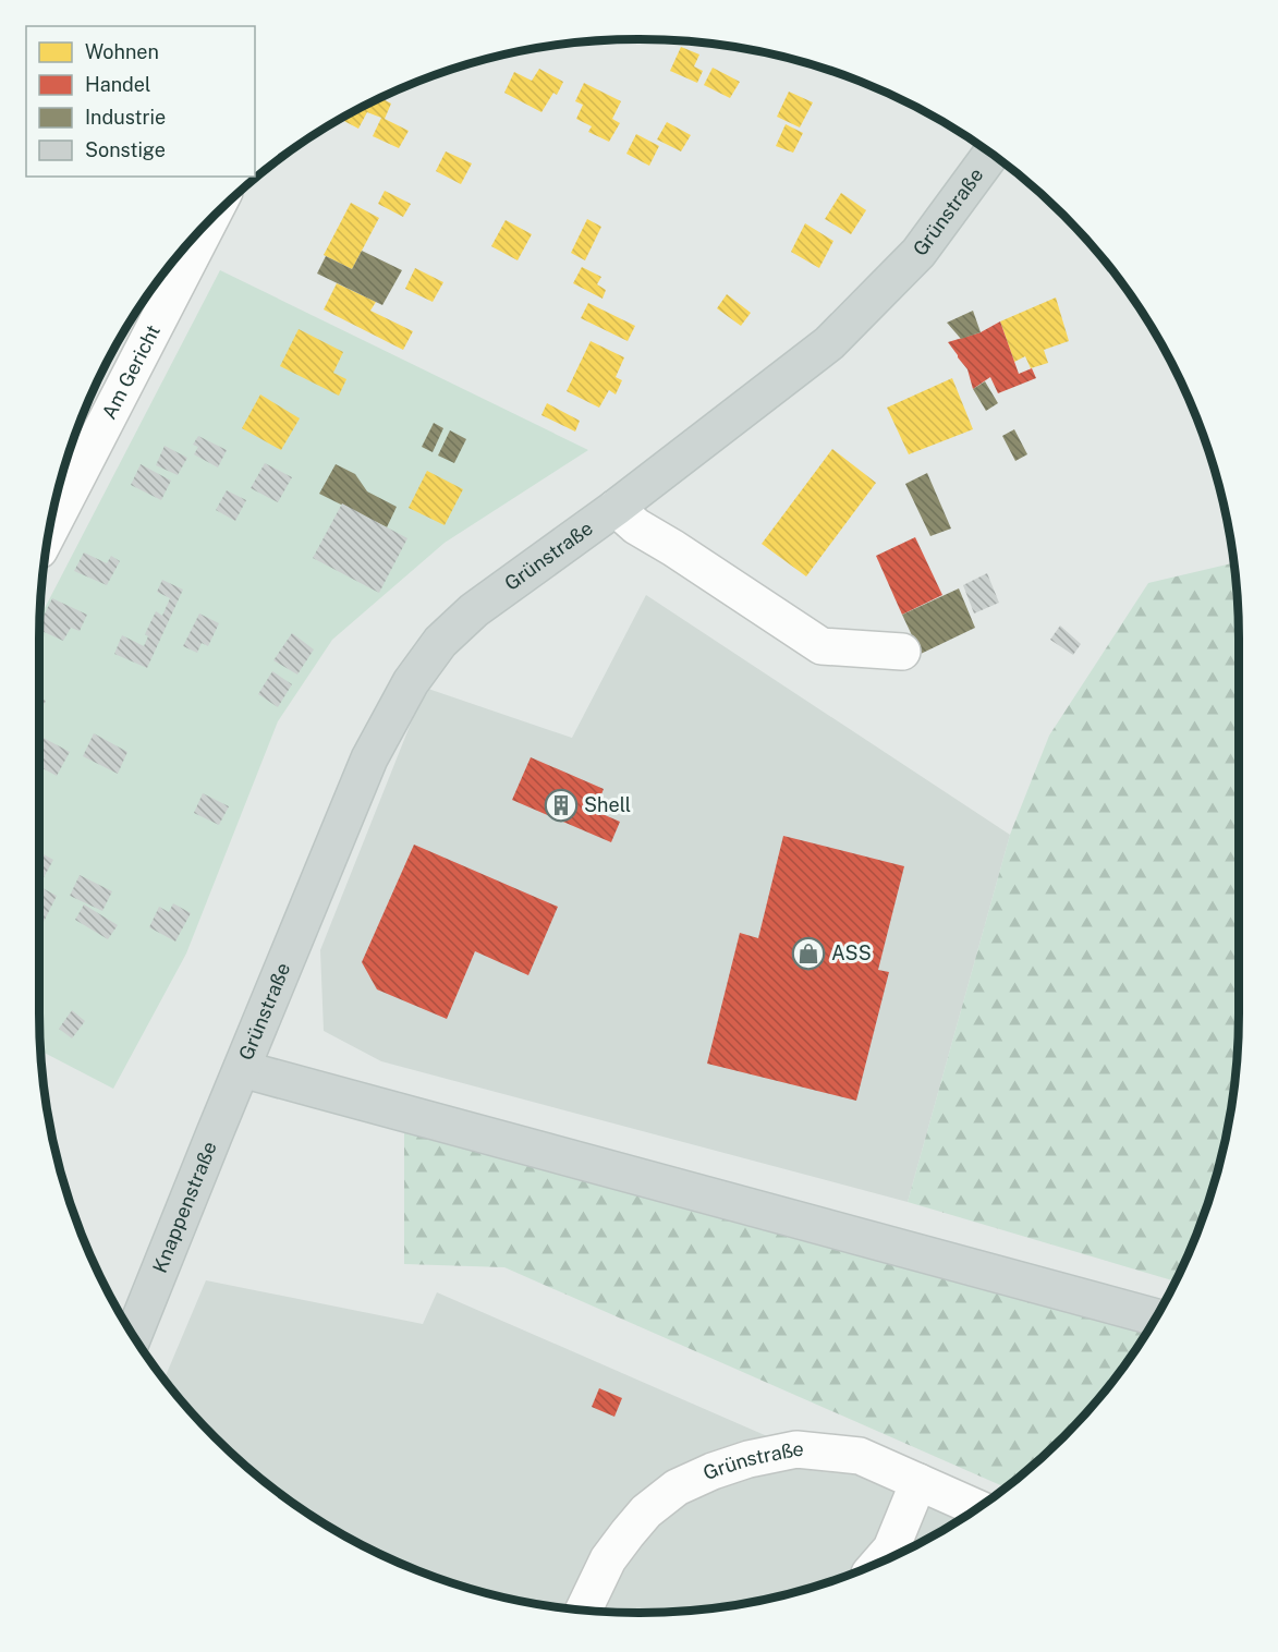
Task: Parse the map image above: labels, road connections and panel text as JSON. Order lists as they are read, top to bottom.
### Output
{
  "streets": {
    "main road": ["Grünstraße", "Knappenstraße"],
    "street": ["Am Gericht"]
  },
  "crossings": [
    ["Grünstraße", "Knappenstraße"]
  ],
  "places": {
    "building": ["Shell"],
    "shop": ["ASS"]
  },
  "legend": [
    "Wohnen",
    "Handel",
    "Industrie",
    "Sonstige"
  ]
}
